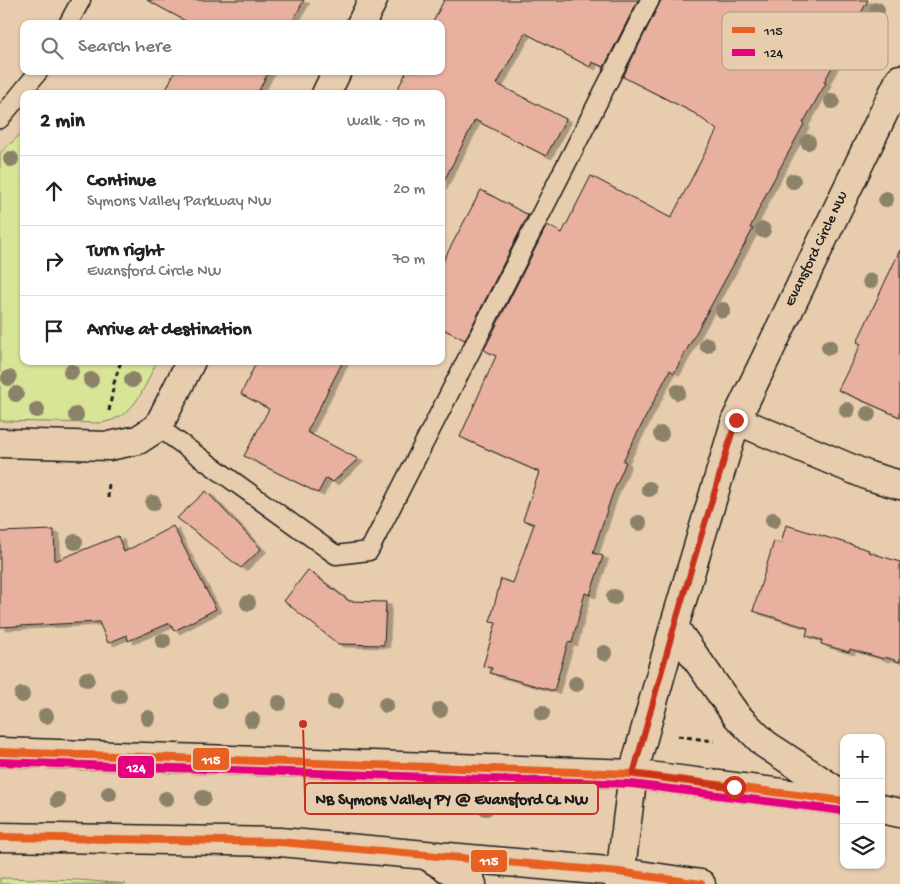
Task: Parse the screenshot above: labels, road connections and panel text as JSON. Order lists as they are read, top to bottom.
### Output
{
  "streets": {
    "main road": ["Evansford Circle NW"]
  },
  "places": ["NB Symons Valley PY @ Evansford CL NW"],
  "lines": ["transit line 115", "transit line 124"],
  "legend": ["115", "124"],
  "page": {
    "search": "Search here",
    "heading": ["2 min", "Walk · 90 m"],
    "list": [
      ["Continue", "Symons Valley Parkway NW", "20 m"],
      ["Turn right", "Evansford Circle NW", "70 m"],
      "Arrive at destination"
    ],
    "map_buttons": ["+", "−"]
  }
}
